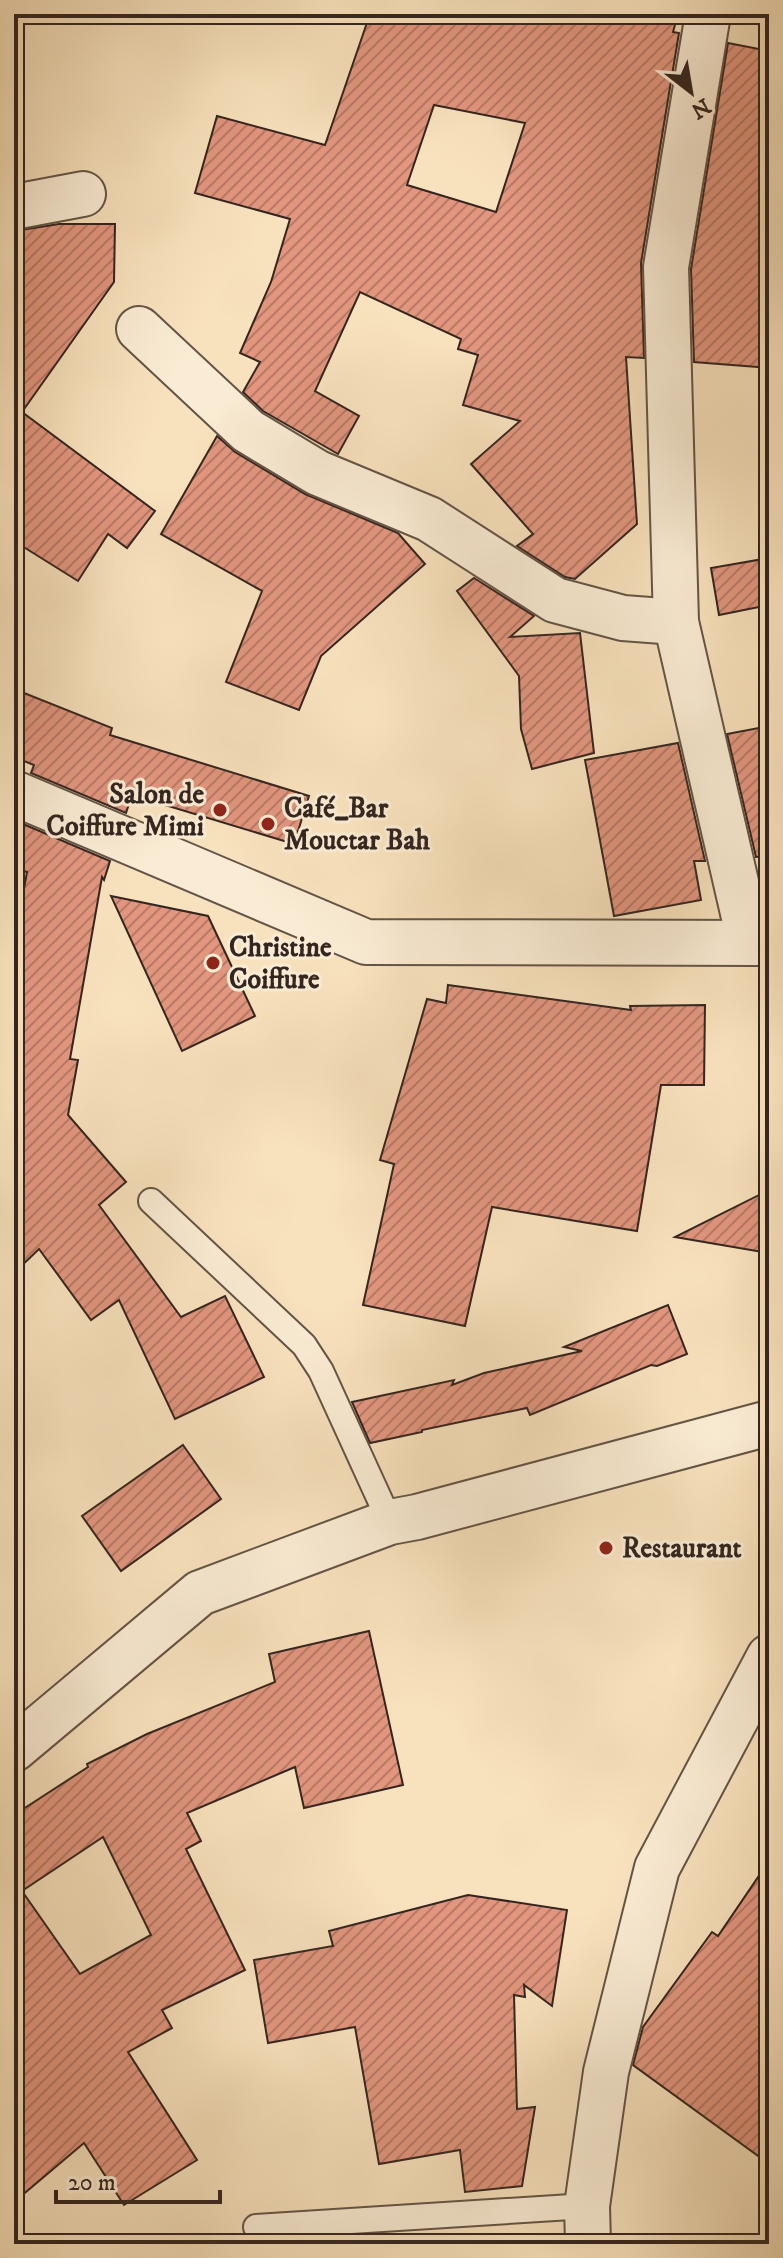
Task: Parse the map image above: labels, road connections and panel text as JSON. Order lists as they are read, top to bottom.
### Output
{
  "places": [
    "Salon de Coiffure Mimi",
    "Café_Bar Mouctar Bah",
    "Christine Coiffure",
    "Restaurant"
  ],
  "scale_bar": "20 m",
  "north": "bottom right"
}
